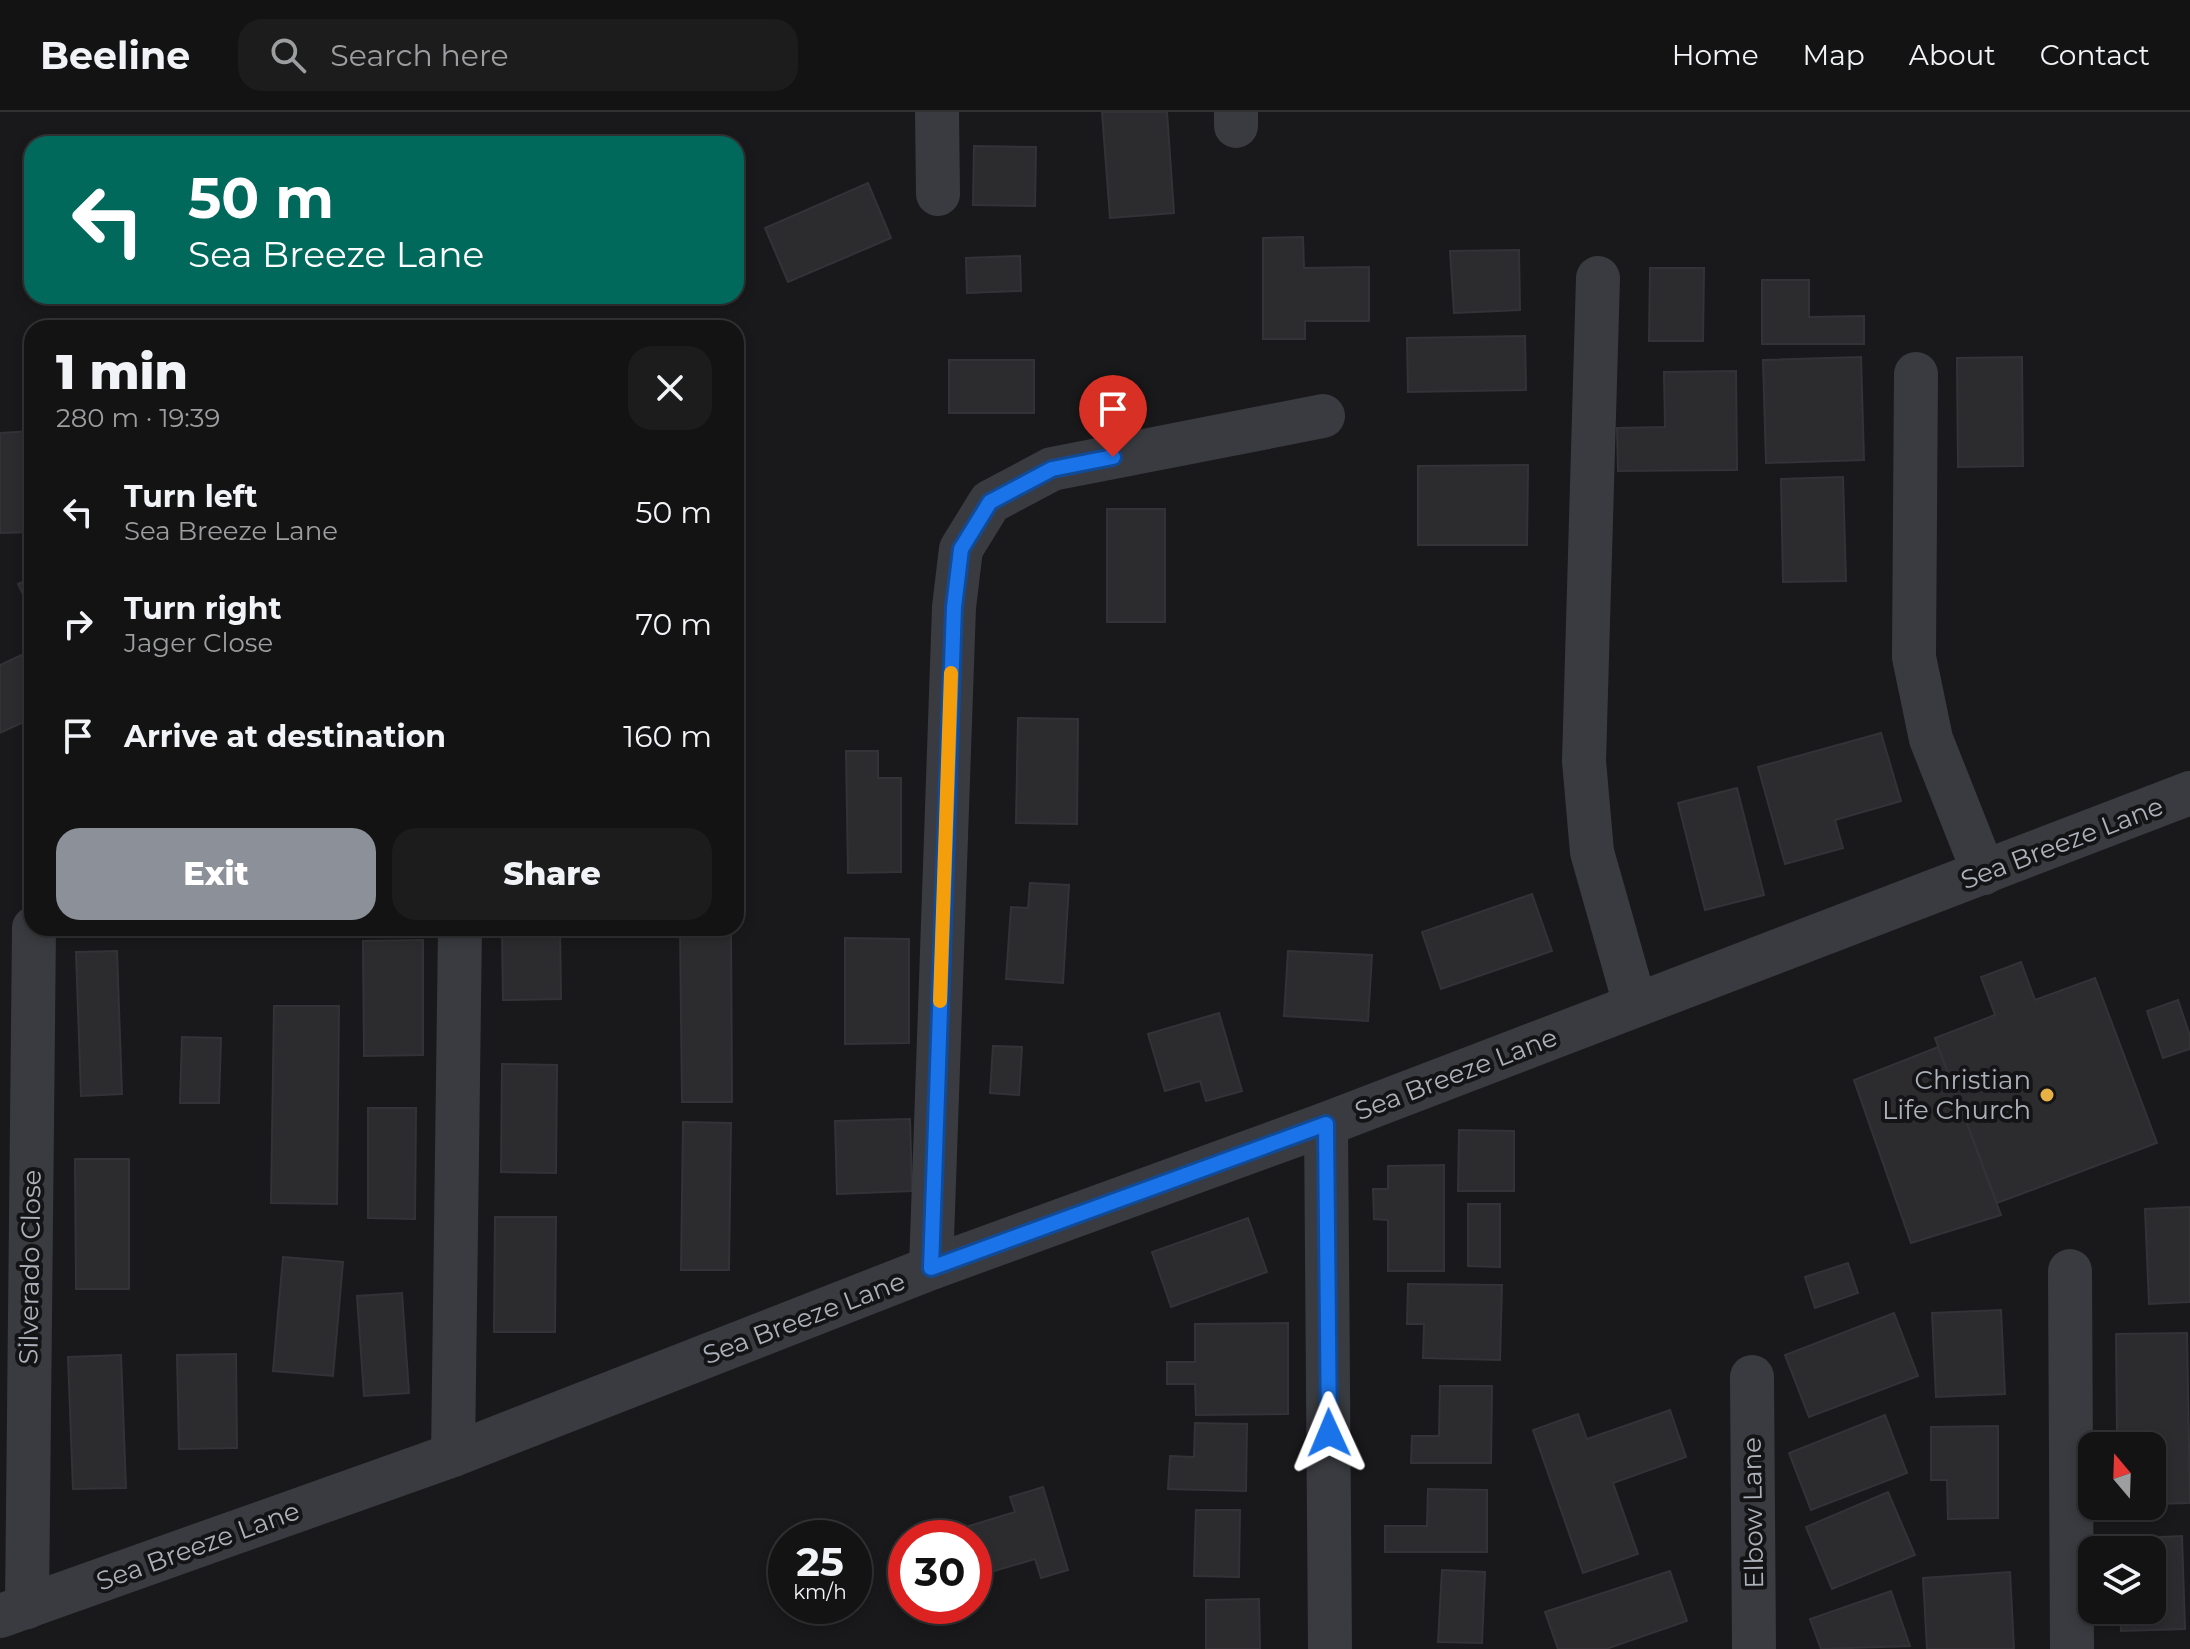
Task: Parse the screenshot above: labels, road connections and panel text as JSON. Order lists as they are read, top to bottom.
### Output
{
  "streets": {
    "street": ["Sea Breeze Lane", "Silverado Close", "Elbow Lane"]
  },
  "crossings": [
    ["Sea Breeze Lane", "Silverado Close"]
  ],
  "places": ["Christian Life Church"],
  "north": "top",
  "page": {
    "header": "Beeline",
    "search": "Search here",
    "nav": [
      "Home",
      "Map",
      "About",
      "Contact"
    ],
    "turn": ["50 m", "Sea Breeze Lane"],
    "heading": ["1 min", "280 m · 19:39"],
    "list": [
      {
        "name": "Turn left",
        "note": "Sea Breeze Lane",
        "value": "50 m"
      },
      {
        "name": "Turn right",
        "note": "Jager Close",
        "value": "70 m"
      },
      {
        "name": "Arrive at destination",
        "value": "160 m"
      }
    ],
    "buttons": ["Exit", "Share"],
    "speed": "25 km/h",
    "limit": "30"
  }
}
